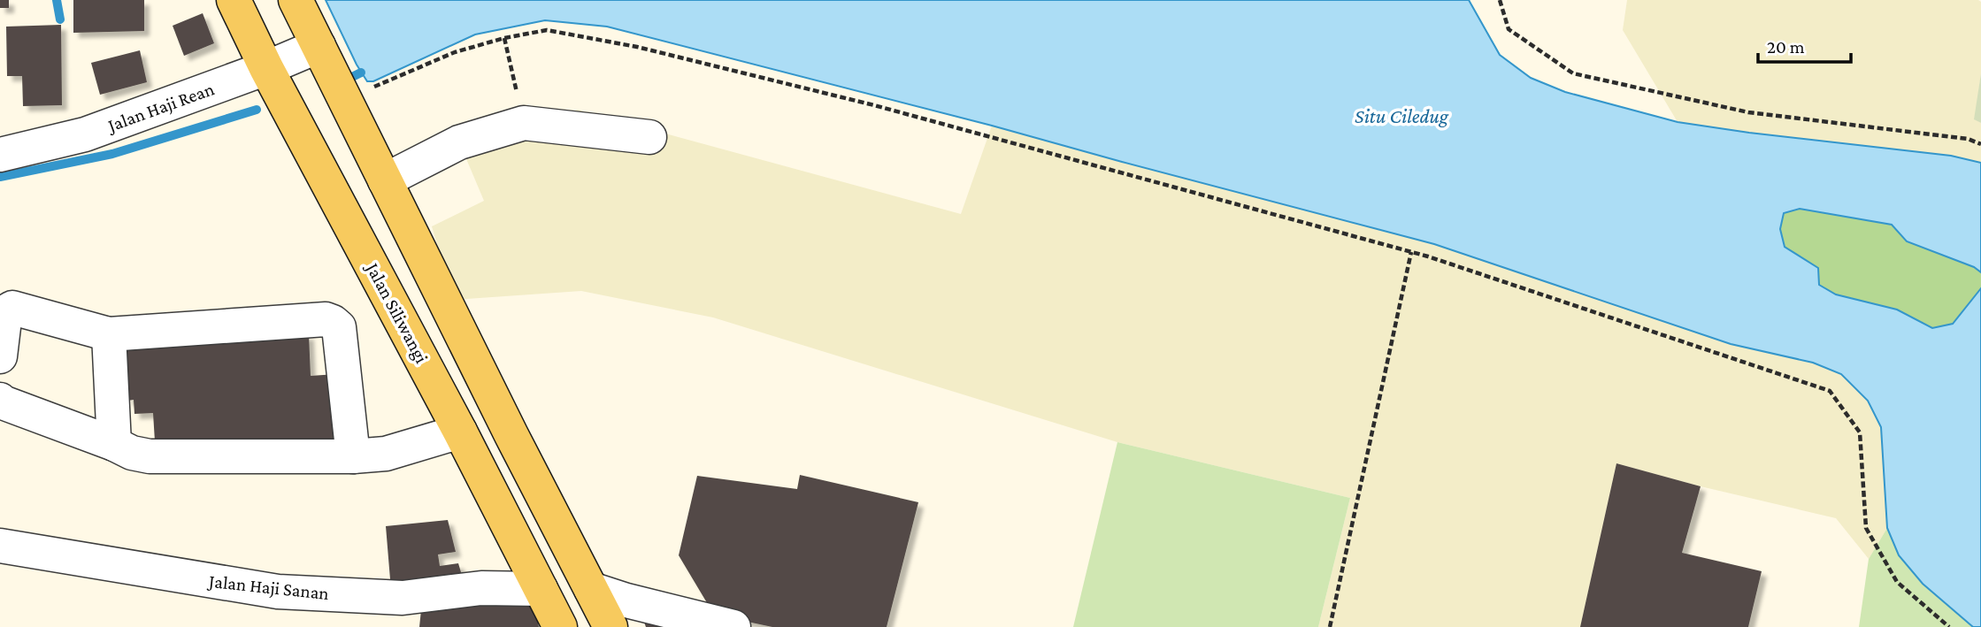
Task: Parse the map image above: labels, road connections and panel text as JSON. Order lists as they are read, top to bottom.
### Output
{
  "streets": {
    "main road": ["Jalan Siliwangi"],
    "street": ["Jalan Haji Rean", "Jalan Haji Sanan"]
  },
  "crossings": [
    ["Jalan Haji Rean", "Jalan Siliwangi"],
    ["Jalan Siliwangi", "Jalan Haji Sanan"]
  ],
  "water": ["Situ Ciledug"],
  "scale_bar": "20 m"
}
